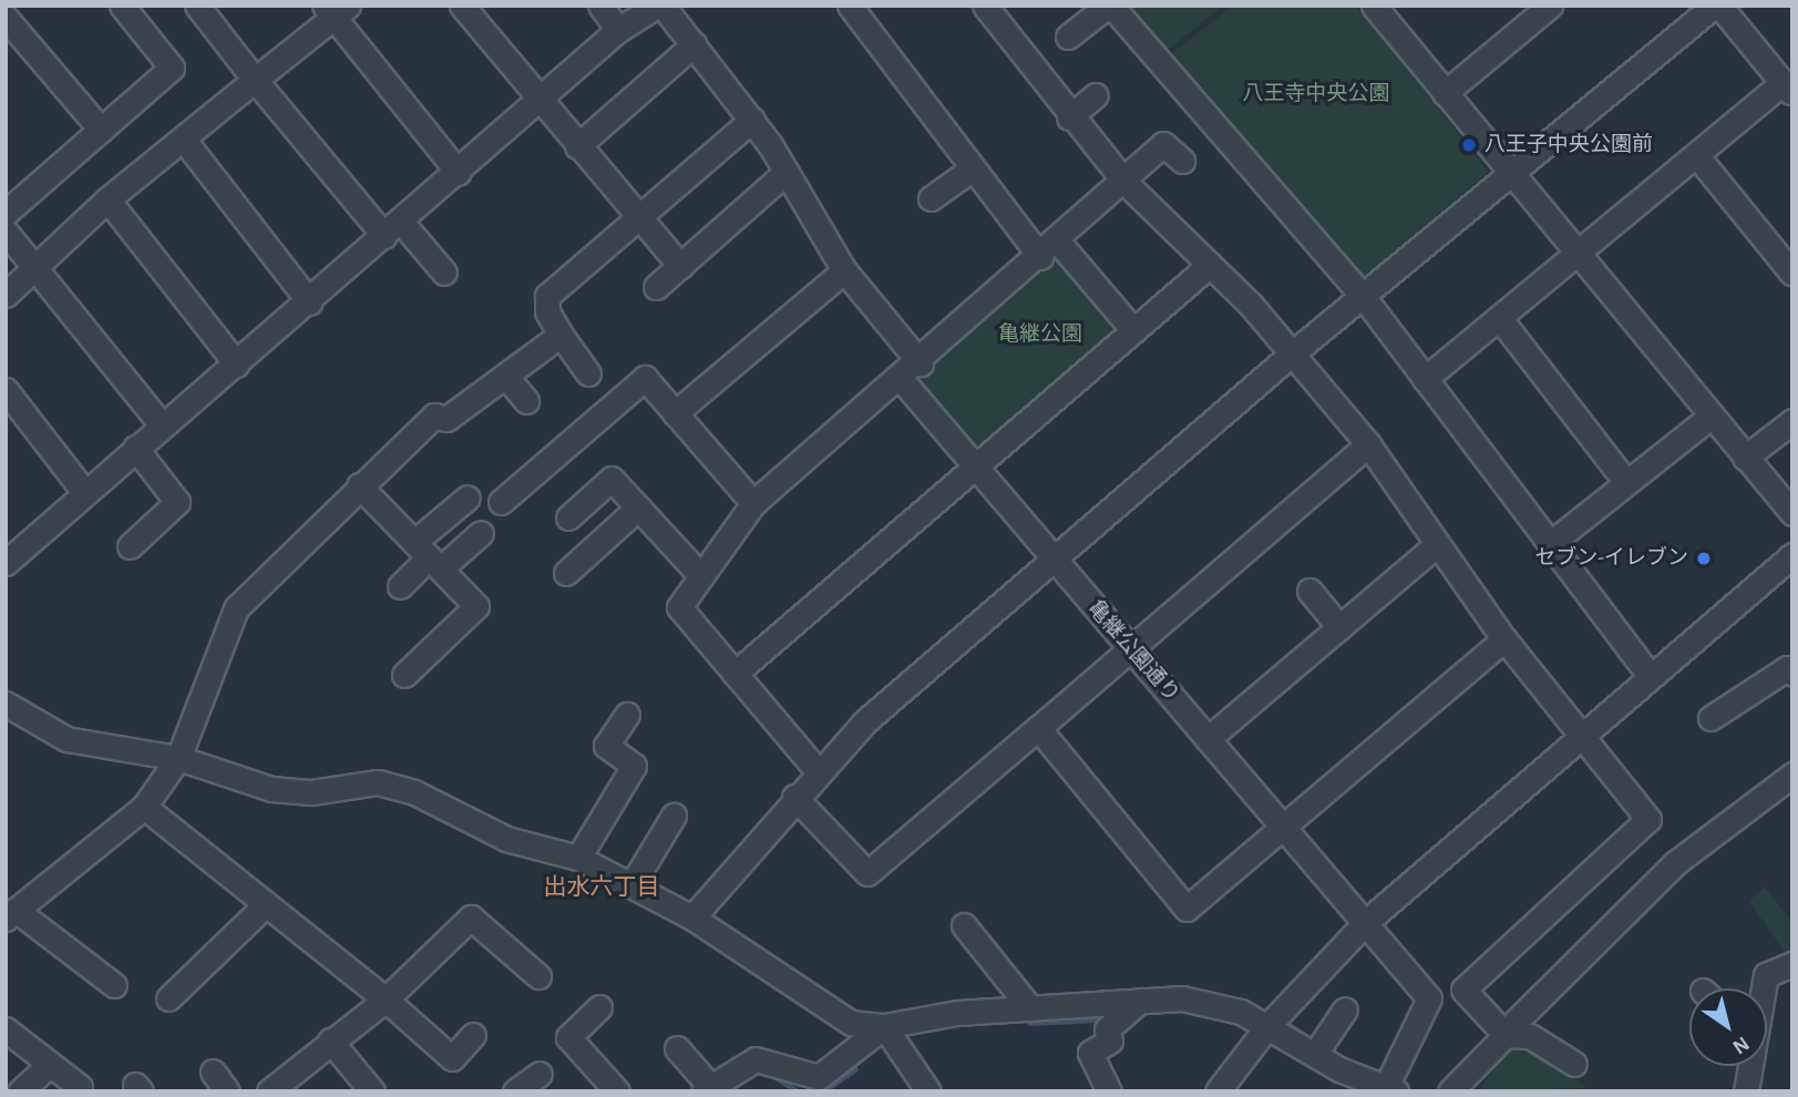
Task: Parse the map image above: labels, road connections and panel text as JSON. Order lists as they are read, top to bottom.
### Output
{
  "streets": {
    "street": ["亀継公園通り"]
  },
  "districts": ["出水六丁目"],
  "parks": ["八王寺中央公園", "亀継公園"],
  "places": ["八王子中央公園前", "セブン-イレブン"],
  "north": "bottom right"
}
